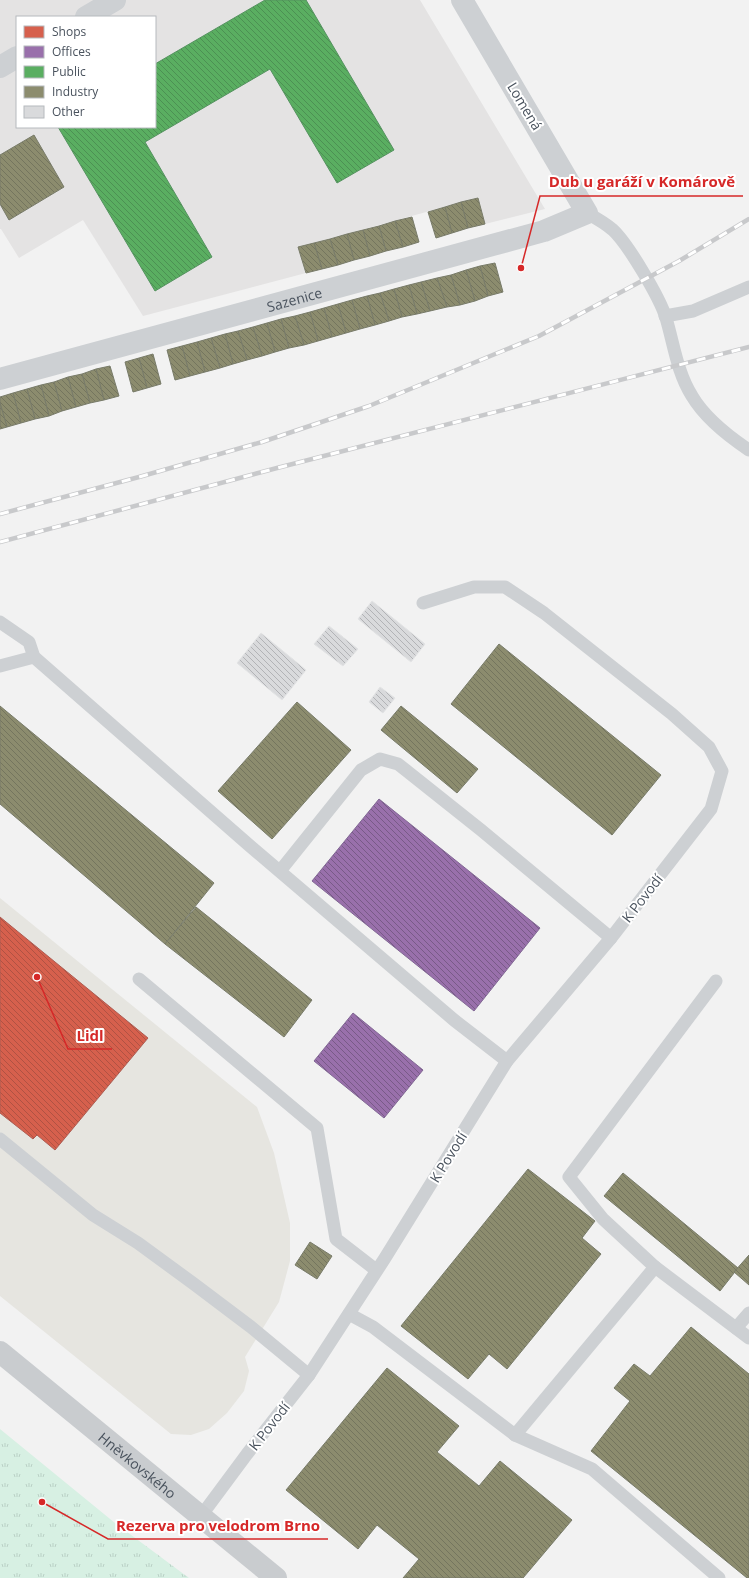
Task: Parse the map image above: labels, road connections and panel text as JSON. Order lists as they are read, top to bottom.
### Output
{
  "streets": {
    "main road": ["Hněvkovského"],
    "street": ["Lomená", "Sazenice"],
    "lane": ["K Povodí"]
  },
  "crossings": [
    ["Lomená", "Sazenice"],
    ["K Povodí", "Hněvkovského"]
  ],
  "places": ["Dub u garáží v Komárově", "Lidl", "Rezerva pro velodrom Brno"],
  "legend": [
    "Shops",
    "Offices",
    "Public",
    "Industry",
    "Other"
  ]
}
